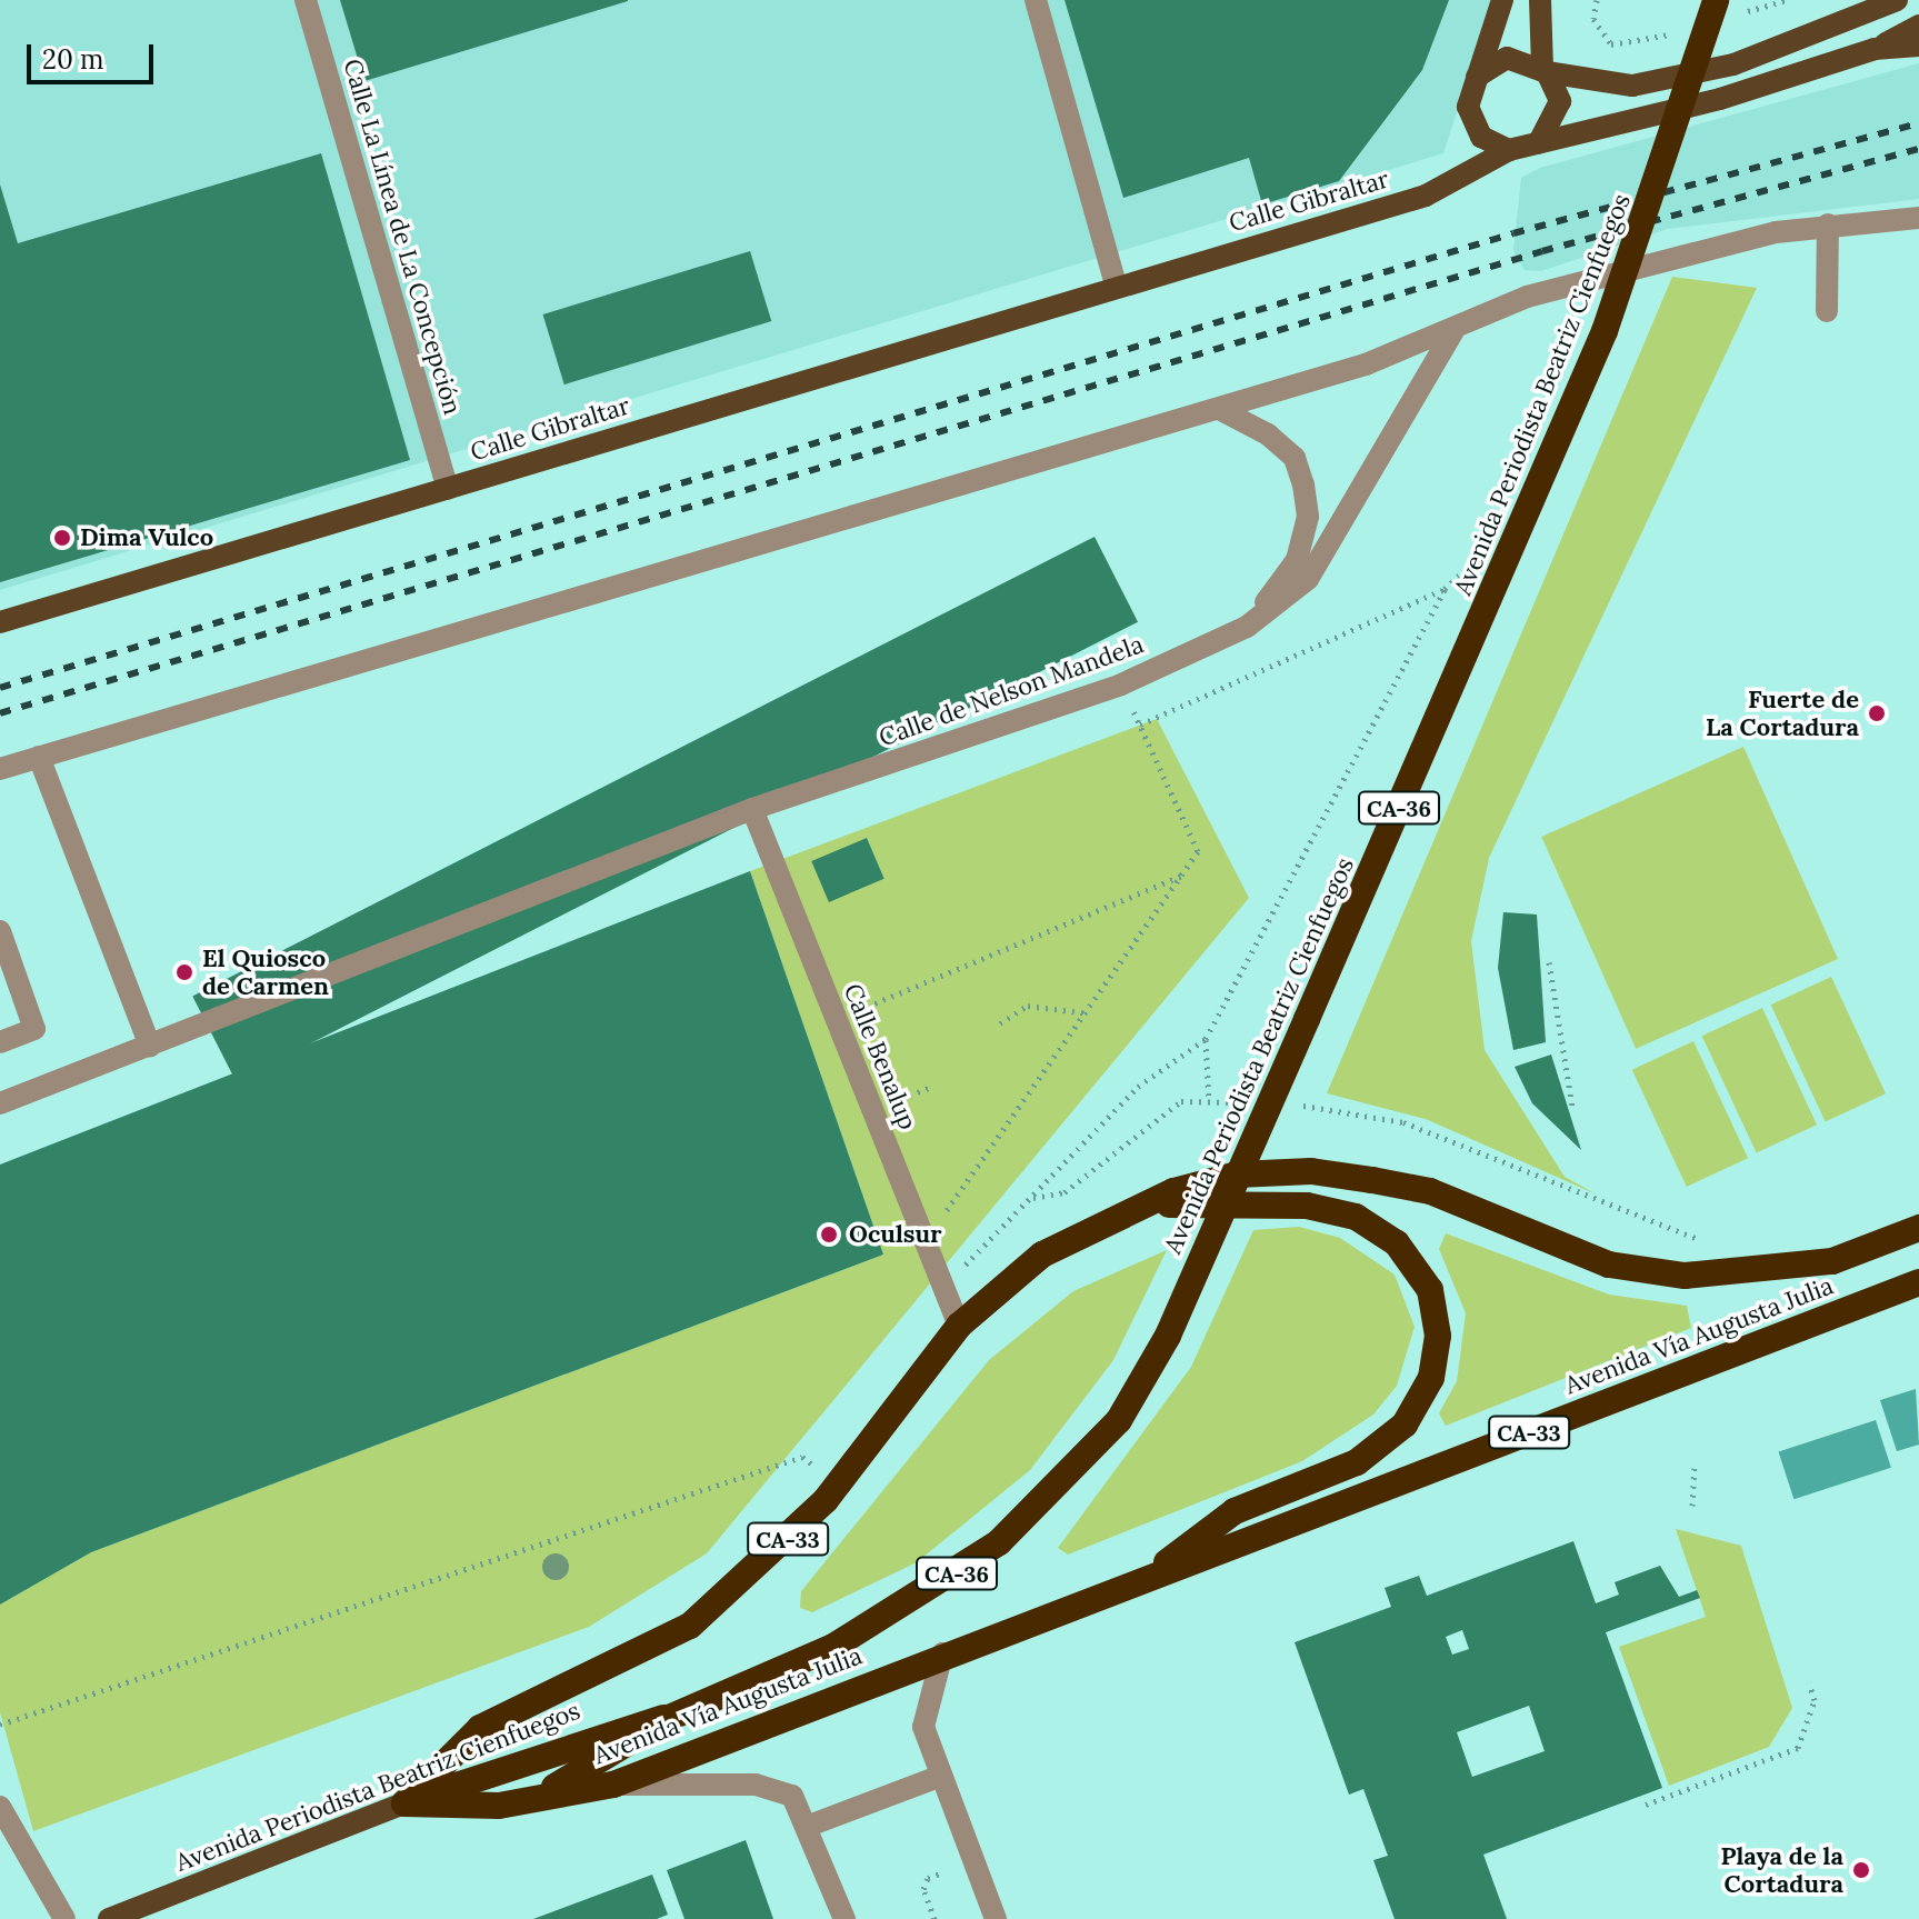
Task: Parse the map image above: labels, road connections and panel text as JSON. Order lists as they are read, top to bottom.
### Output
{
  "streets": {
    "highway": [
      "Avenida Periodista Beatriz Cienfuegos",
      "CA-36",
      "Avenida Vía Augusta Julia",
      "CA-33"
    ],
    "main road": ["Calle Gibraltar"],
    "street": ["Calle La Línea de La Concepción", "Calle de Nelson Mandela", "Calle Benalup"]
  },
  "crossings": [
    ["Calle Gibraltar", "Calle La Línea de La Concepción"],
    ["Avenida Periodista Beatriz Cienfuegos", "Avenida Vía Augusta Julia"],
    ["Calle de Nelson Mandela", "Calle Benalup"],
    ["Calle Benalup", "Avenida Vía Augusta Julia"]
  ],
  "places": [
    "Dima Vulco",
    "Fuerte de La Cortadura",
    "El Quiosco de Carmen",
    "Oculsur",
    "Playa de la Cortadura"
  ],
  "scale_bar": "20 m"
}
